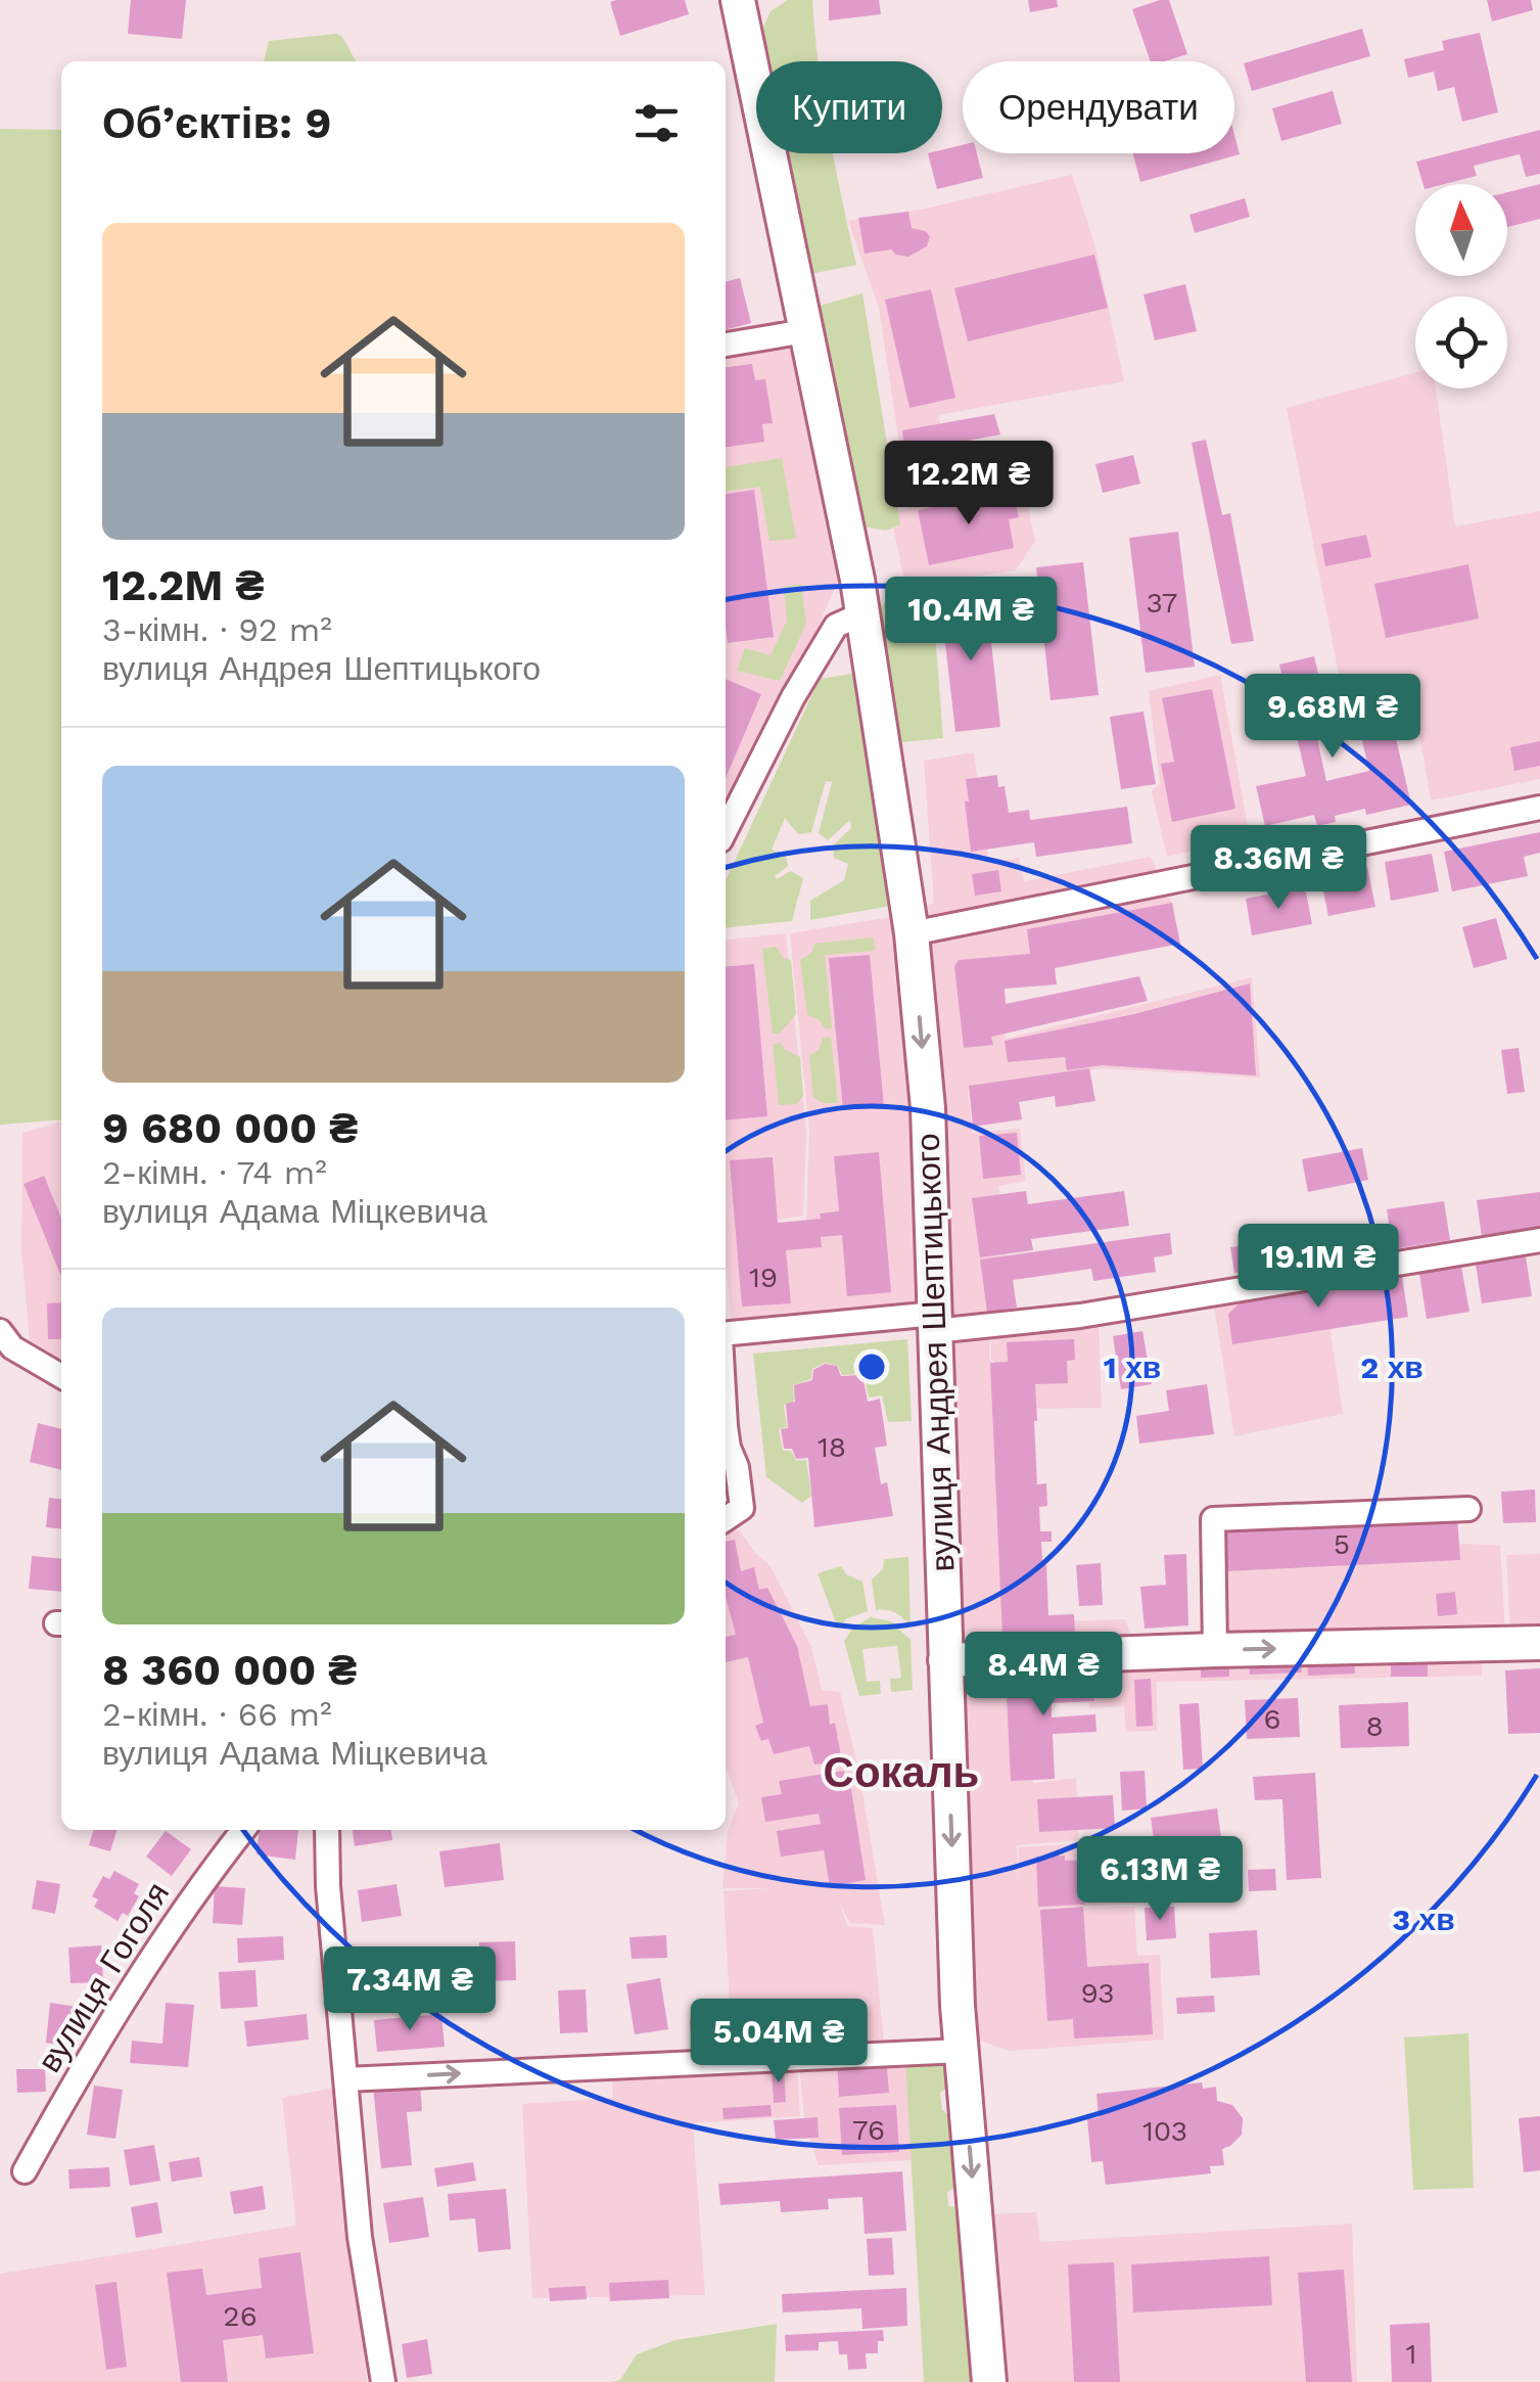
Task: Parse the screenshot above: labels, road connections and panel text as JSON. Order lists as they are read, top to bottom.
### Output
{
  "streets": {
    "street": ["вулиця Андрея Шептицького", "вулиця Гоголя"]
  },
  "one_way": ["вулиця Андрея Шептицького"],
  "districts": ["Сокаль"],
  "house_numbers": [
    "37",
    "19",
    "18",
    "5",
    "6",
    "8",
    "93",
    "76",
    "103",
    "26",
    "1"
  ],
  "north": "top",
  "page": {
    "chip": ["Купити", "Орендувати"],
    "heading": "Об’єктів: 9",
    "list": [
      {
        "name": "12.2M ₴",
        "note": "3-кімн. · 92 m² · вулиця Андрея Шептицького"
      },
      {
        "name": "9 680 000 ₴",
        "note": "2-кімн. · 74 m² · вулиця Адама Міцкевича"
      },
      {
        "name": "8 360 000 ₴",
        "note": "2-кімн. · 66 m² · вулиця Адама Міцкевича"
      }
    ],
    "price": [
      "12.2M ₴",
      "10.4M ₴",
      "9.68M ₴",
      "8.36M ₴",
      "19.1M ₴",
      "8.4M ₴",
      "6.13M ₴",
      "7.34M ₴",
      "5.04M ₴"
    ]
  },
  "rings": ["1 хв", "2 хв", "3 хв"]
}
